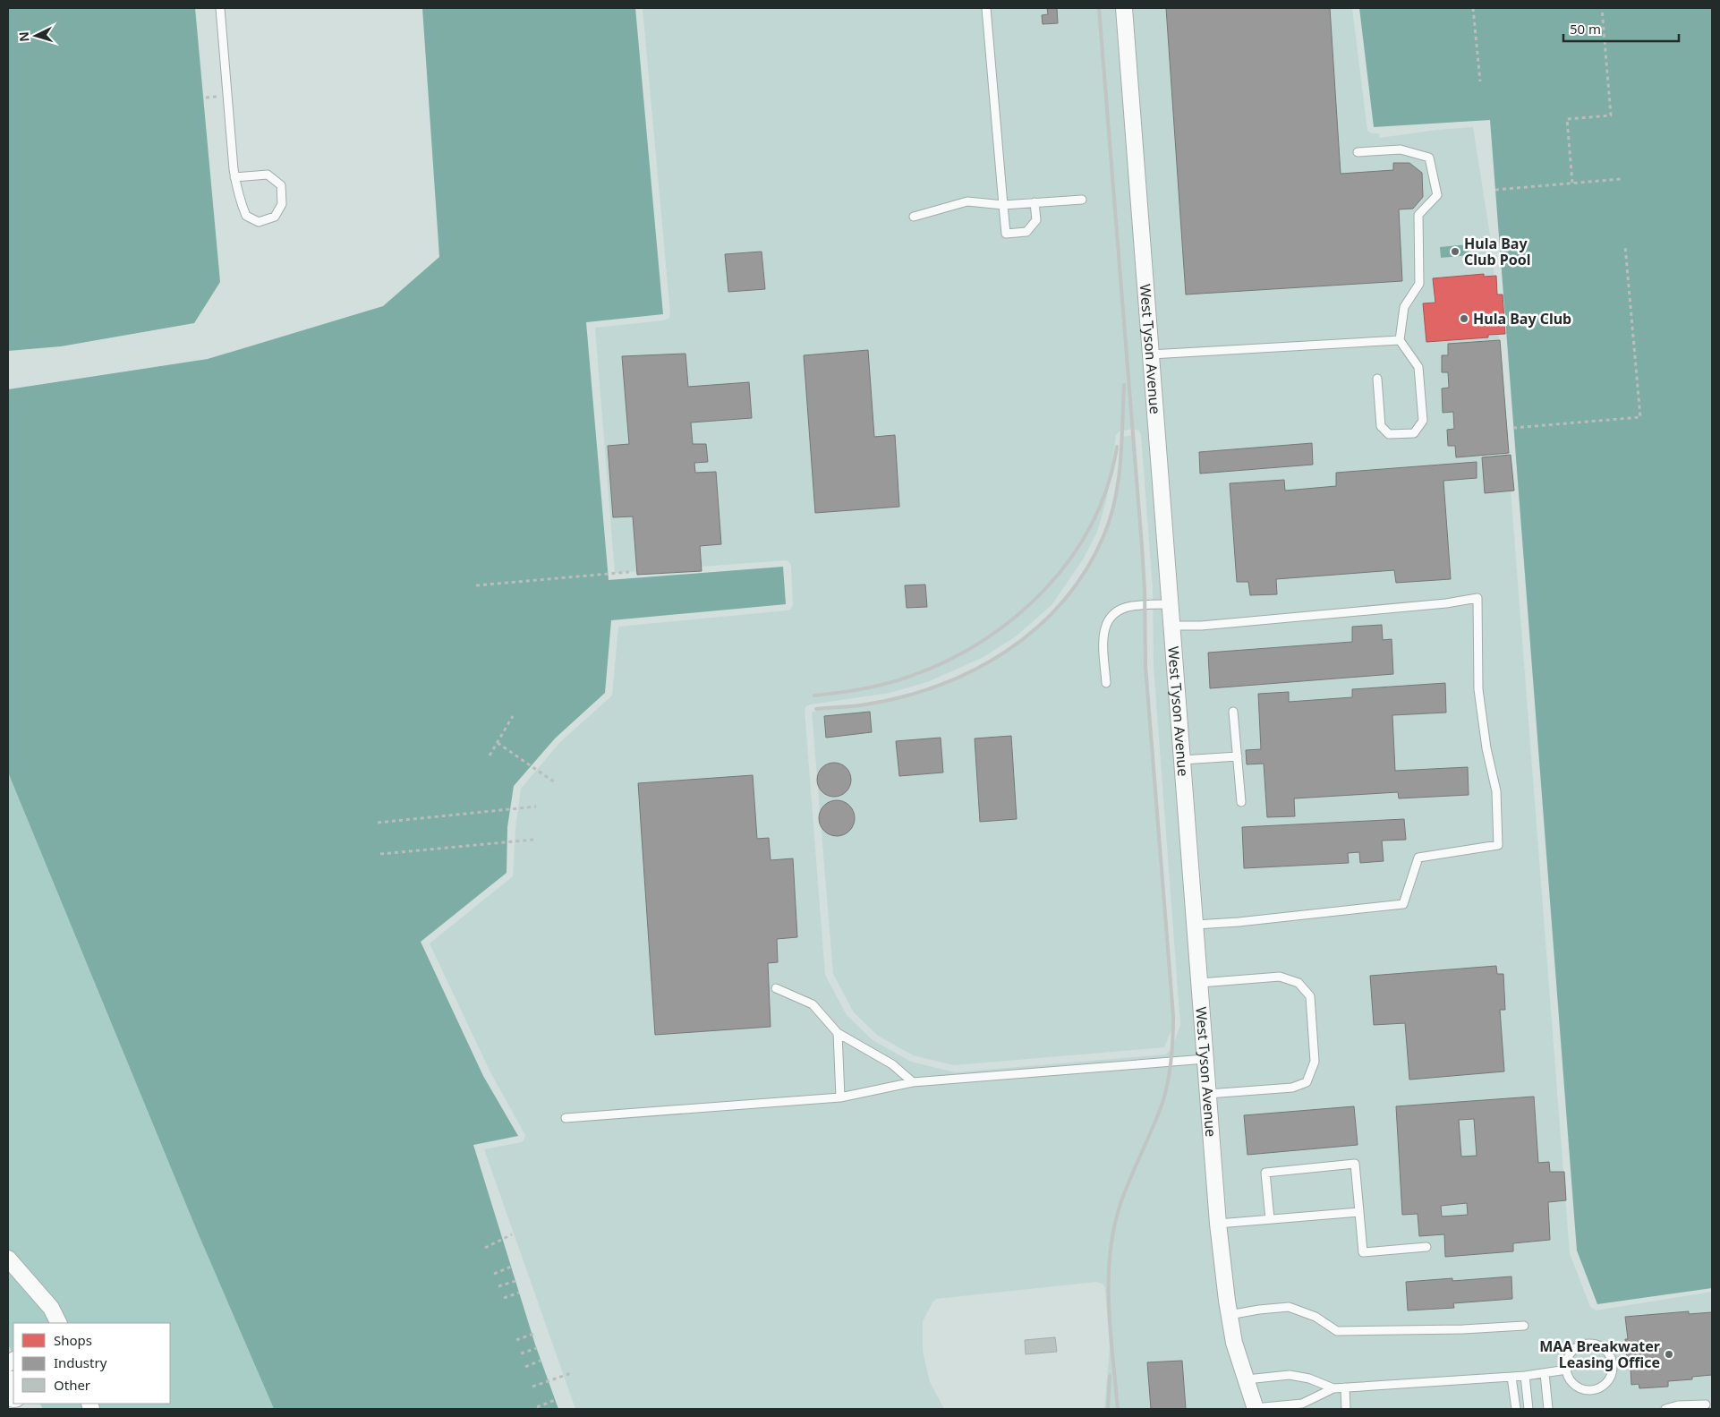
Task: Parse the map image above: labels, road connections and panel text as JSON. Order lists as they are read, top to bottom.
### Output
{
  "streets": {
    "street": ["West Tyson Avenue"]
  },
  "places": ["Hula Bay Club Pool", "Hula Bay Club", "MAA Breakwater Leasing Office"],
  "legend": ["Shops", "Industry", "Other"],
  "scale_bar": "50 m",
  "north": "left"
}
